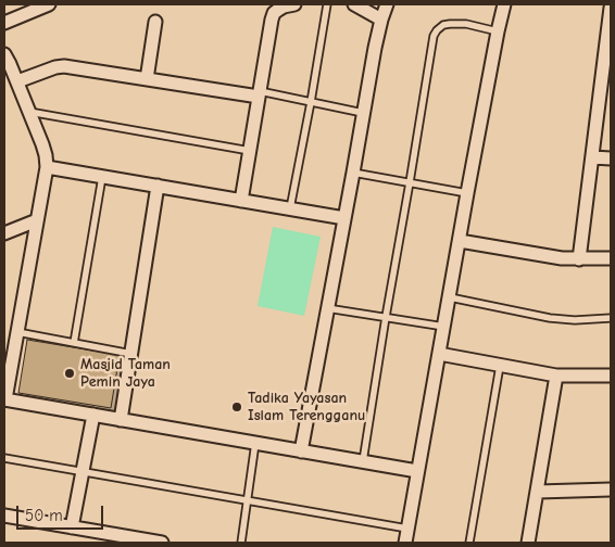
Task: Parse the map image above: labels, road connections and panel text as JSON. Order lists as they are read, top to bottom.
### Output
{
  "places": ["Masjid Taman Pemin Jaya", "Tadika Yayasan Islam Terengganu"],
  "scale_bar": "50 m"
}
